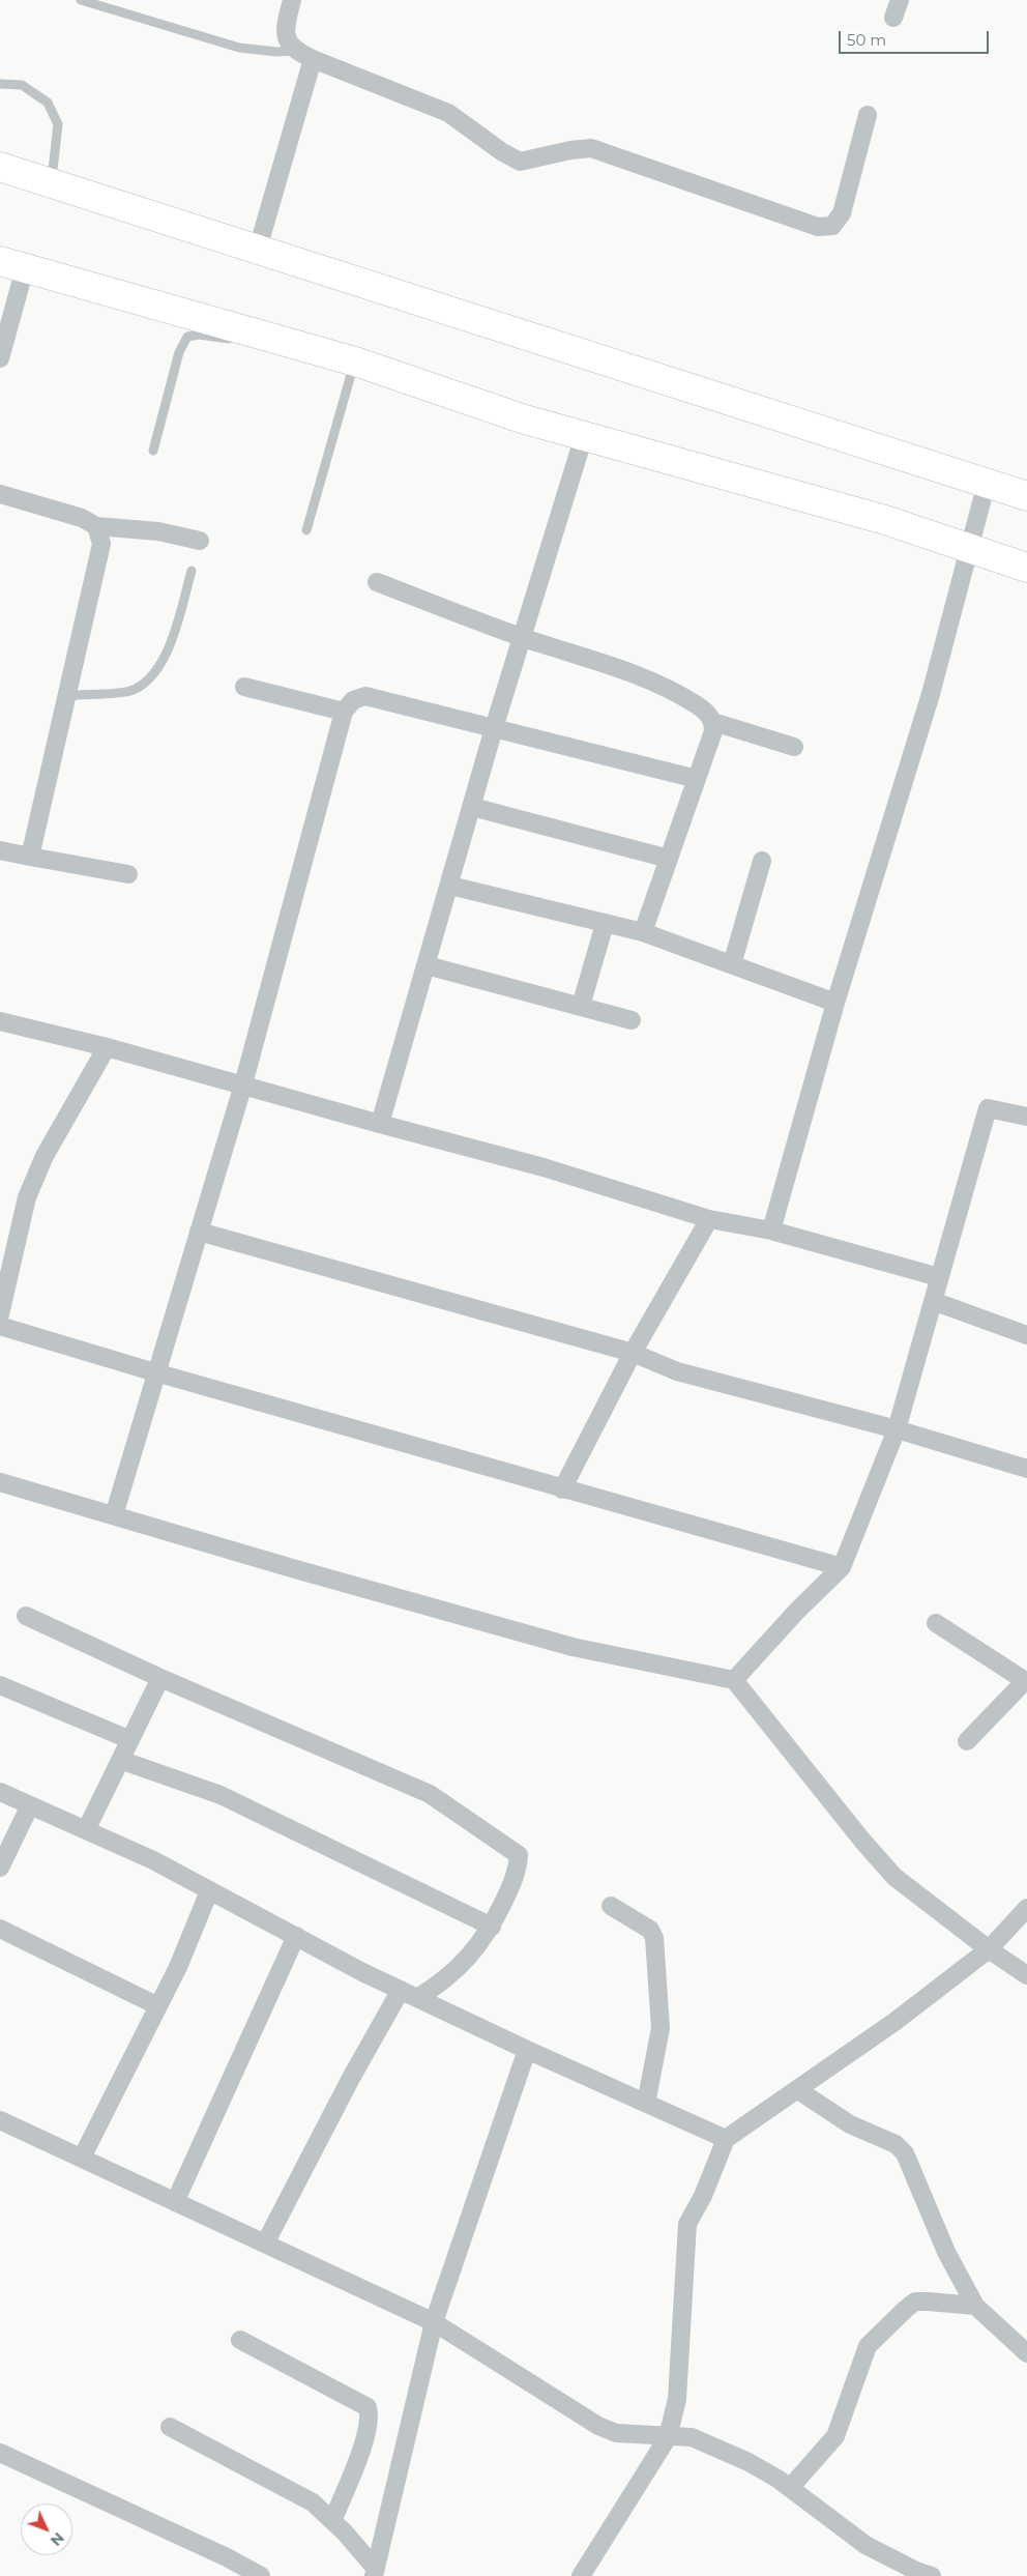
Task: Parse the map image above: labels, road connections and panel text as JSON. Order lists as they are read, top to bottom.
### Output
{
  "scale_bar": "50 m",
  "north": "bottom right"
}
